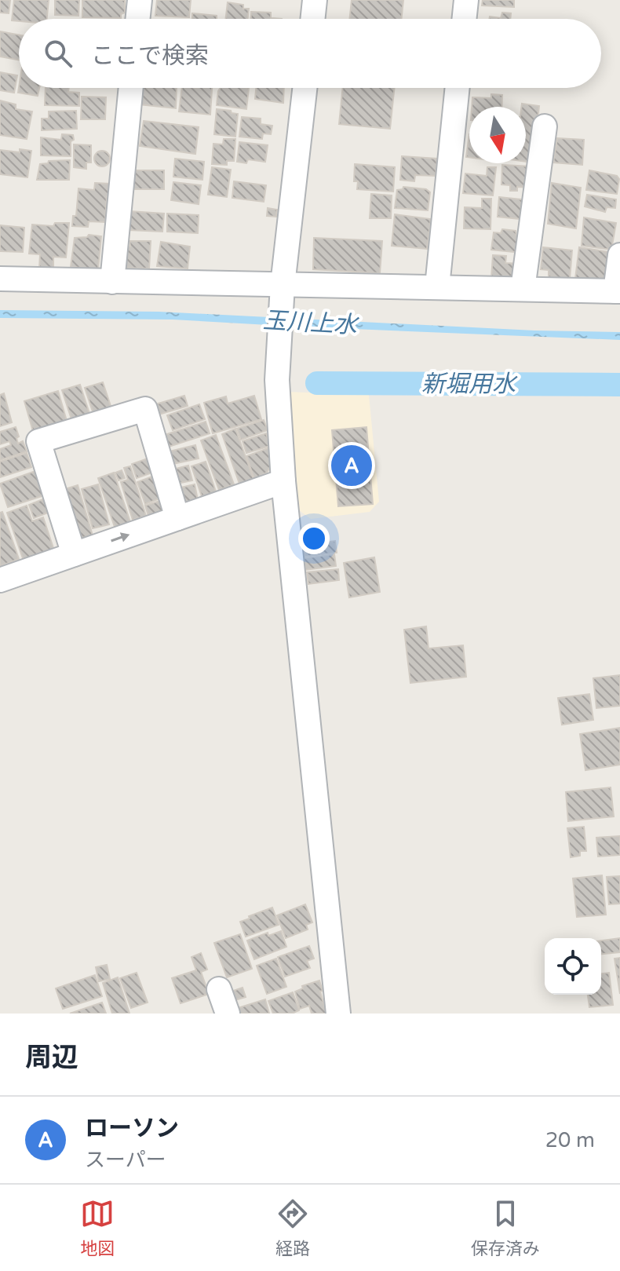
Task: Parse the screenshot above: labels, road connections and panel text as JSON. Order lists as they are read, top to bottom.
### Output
{
  "water": ["玉川上水", "新堀用水"],
  "north": "bottom",
  "page": {
    "search": "ここで検索",
    "pins": "A",
    "heading": "周辺",
    "list": [
      {
        "mark": "A",
        "name": "ローソン",
        "note": "スーパー",
        "value": "20 m"
      }
    ],
    "nav": ["地図", "経路", "保存済み"]
  }
}
